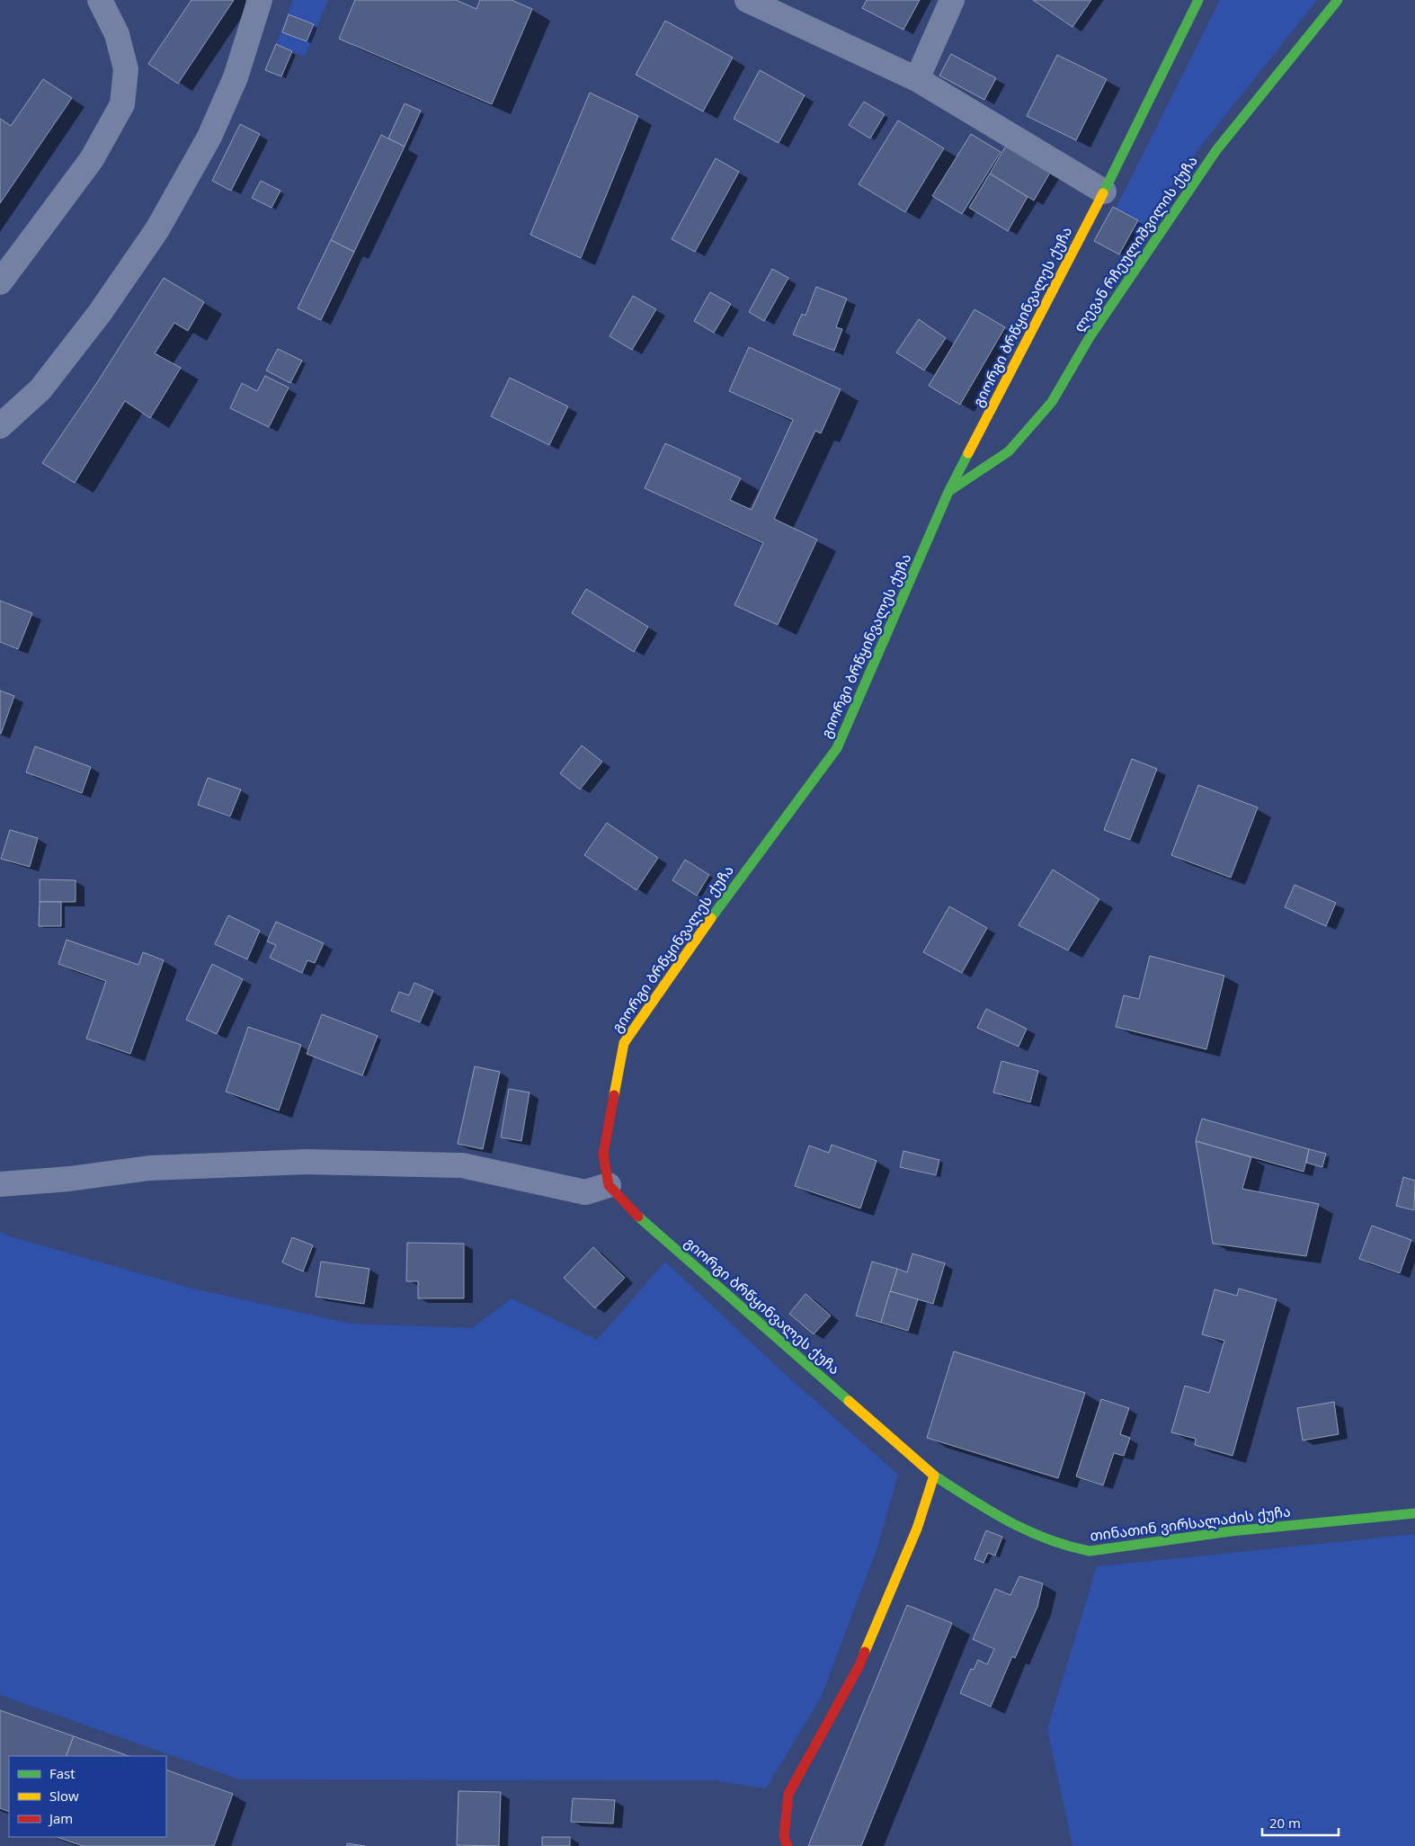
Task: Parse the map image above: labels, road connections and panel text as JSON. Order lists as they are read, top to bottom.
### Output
{
  "streets": {
    "street": ["ლევან რჩეულიშვილის ქუჩა", "გიორგი ბრწყინვალეს ქუჩა", "თინათინ ვირსალაძის ქუჩა"]
  },
  "crossings": [
    ["ლევან რჩეულიშვილის ქუჩა", "გიორგი ბრწყინვალეს ქუჩა"],
    ["გიორგი ბრწყინვალეს ქუჩა", "თინათინ ვირსალაძის ქუჩა"]
  ],
  "legend": ["Fast", "Slow", "Jam"],
  "scale_bar": "20 m"
}
